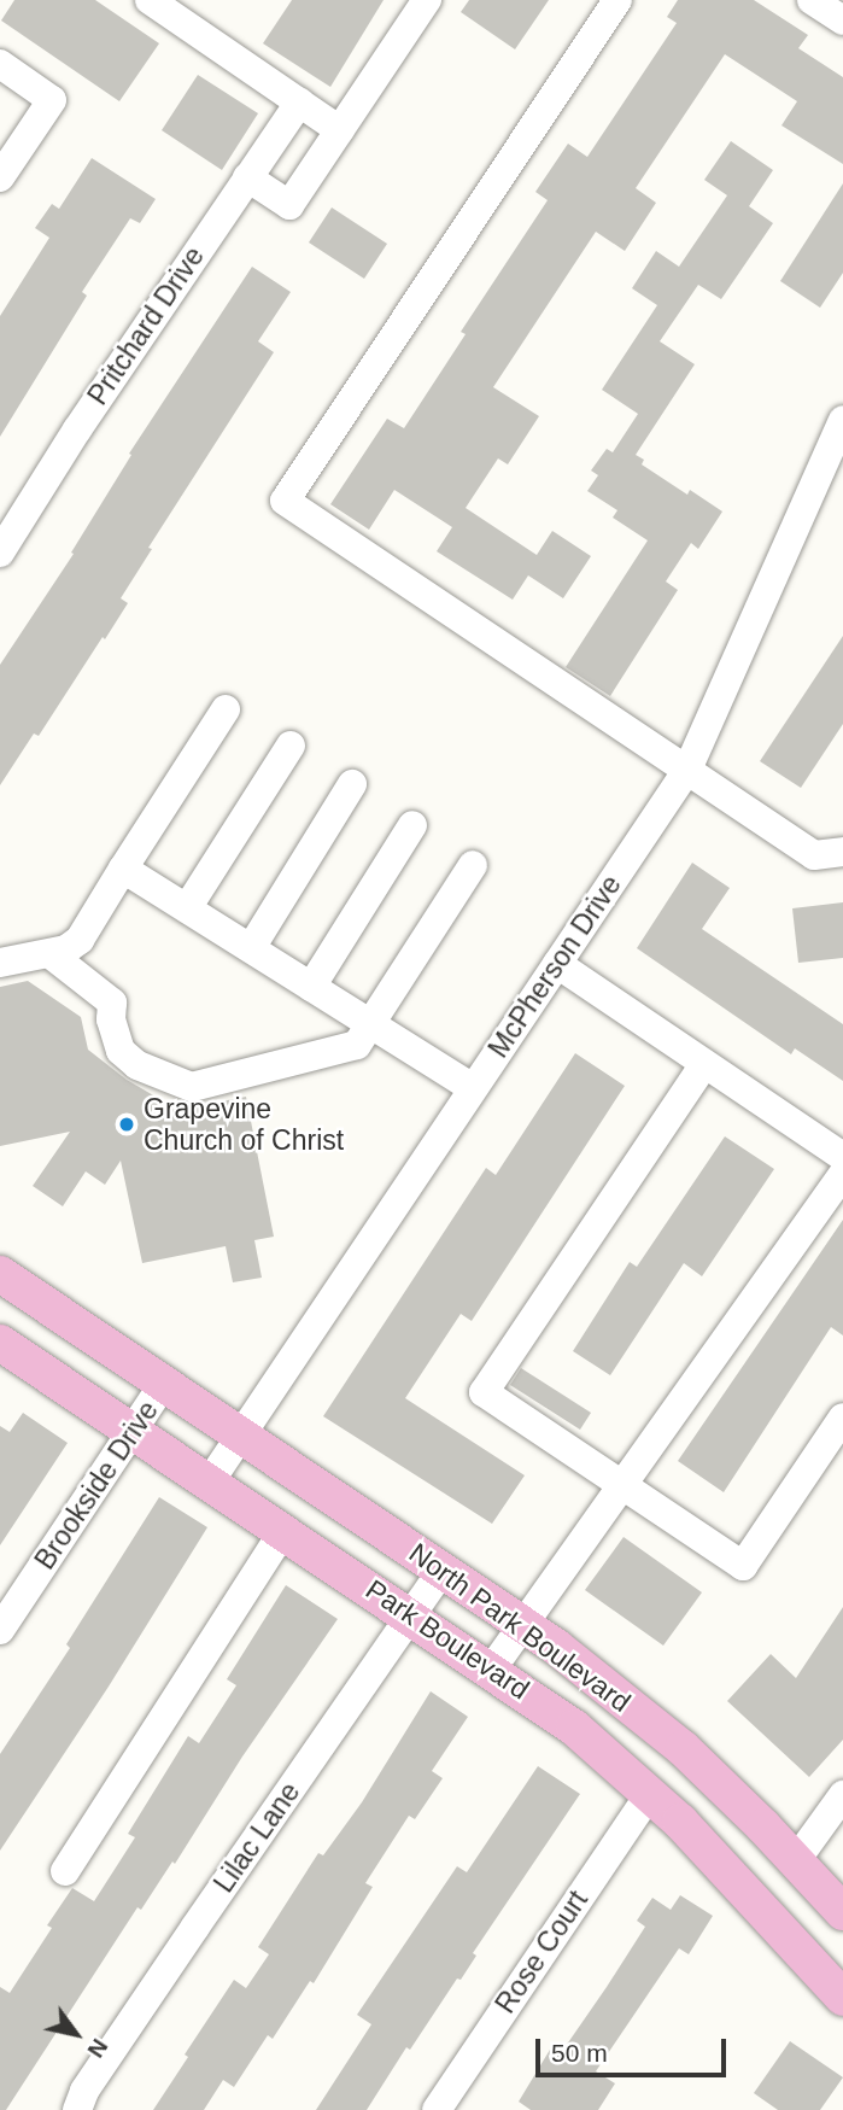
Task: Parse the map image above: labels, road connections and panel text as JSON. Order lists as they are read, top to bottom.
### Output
{
  "streets": {
    "main road": ["North Park Boulevard", "Park Boulevard"],
    "street": [
      "Pritchard Drive",
      "McPherson Drive",
      "Brookside Drive",
      "Lilac Lane",
      "Rose Court"
    ]
  },
  "crossings": [
    ["McPherson Drive", "North Park Boulevard"],
    ["McPherson Drive", "Park Boulevard"],
    ["Brookside Drive", "North Park Boulevard"],
    ["Brookside Drive", "Park Boulevard"],
    ["North Park Boulevard", "Lilac Lane"],
    ["Park Boulevard", "Lilac Lane"],
    ["Park Boulevard", "Rose Court"]
  ],
  "places": ["Grapevine Church of Christ"],
  "scale_bar": "50 m",
  "north": "bottom right"
}
